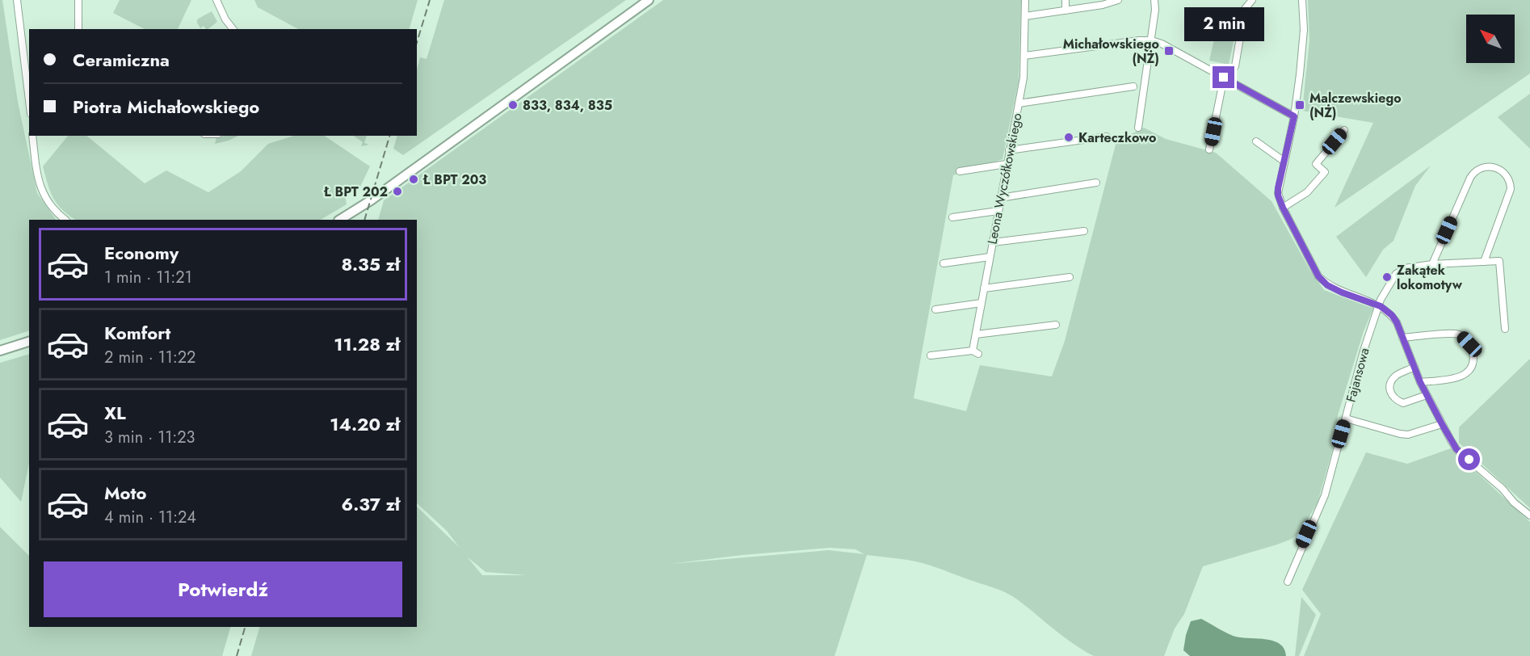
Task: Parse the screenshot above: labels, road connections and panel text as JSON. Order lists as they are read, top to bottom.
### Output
{
  "streets": {
    "street": ["Leona Wyczółkowskiego", "Fajansowa"]
  },
  "places": {
    "transit": ["Michałowskiego (NŻ)", "Malczewskiego (NŻ)"],
    "other": [
      "833, 834, 835",
      "Karteczkowo",
      "Ł BPT 203",
      "Ł BPT 202",
      "Zakątek lokomotyw"
    ]
  },
  "north": "top left",
  "page": {
    "bubble": "2 min",
    "banner": ["Ceramiczna", "Piotra Michałowskiego"],
    "list": [
      {
        "name": "Economy",
        "note": "1 min · 11:21",
        "value": "8.35 zł"
      },
      {
        "name": "Komfort",
        "note": "2 min · 11:22",
        "value": "11.28 zł"
      },
      {
        "name": "XL",
        "note": "3 min · 11:23",
        "value": "14.20 zł"
      },
      {
        "name": "Moto",
        "note": "4 min · 11:24",
        "value": "6.37 zł"
      }
    ],
    "buttons": "Potwierdź"
  }
}
